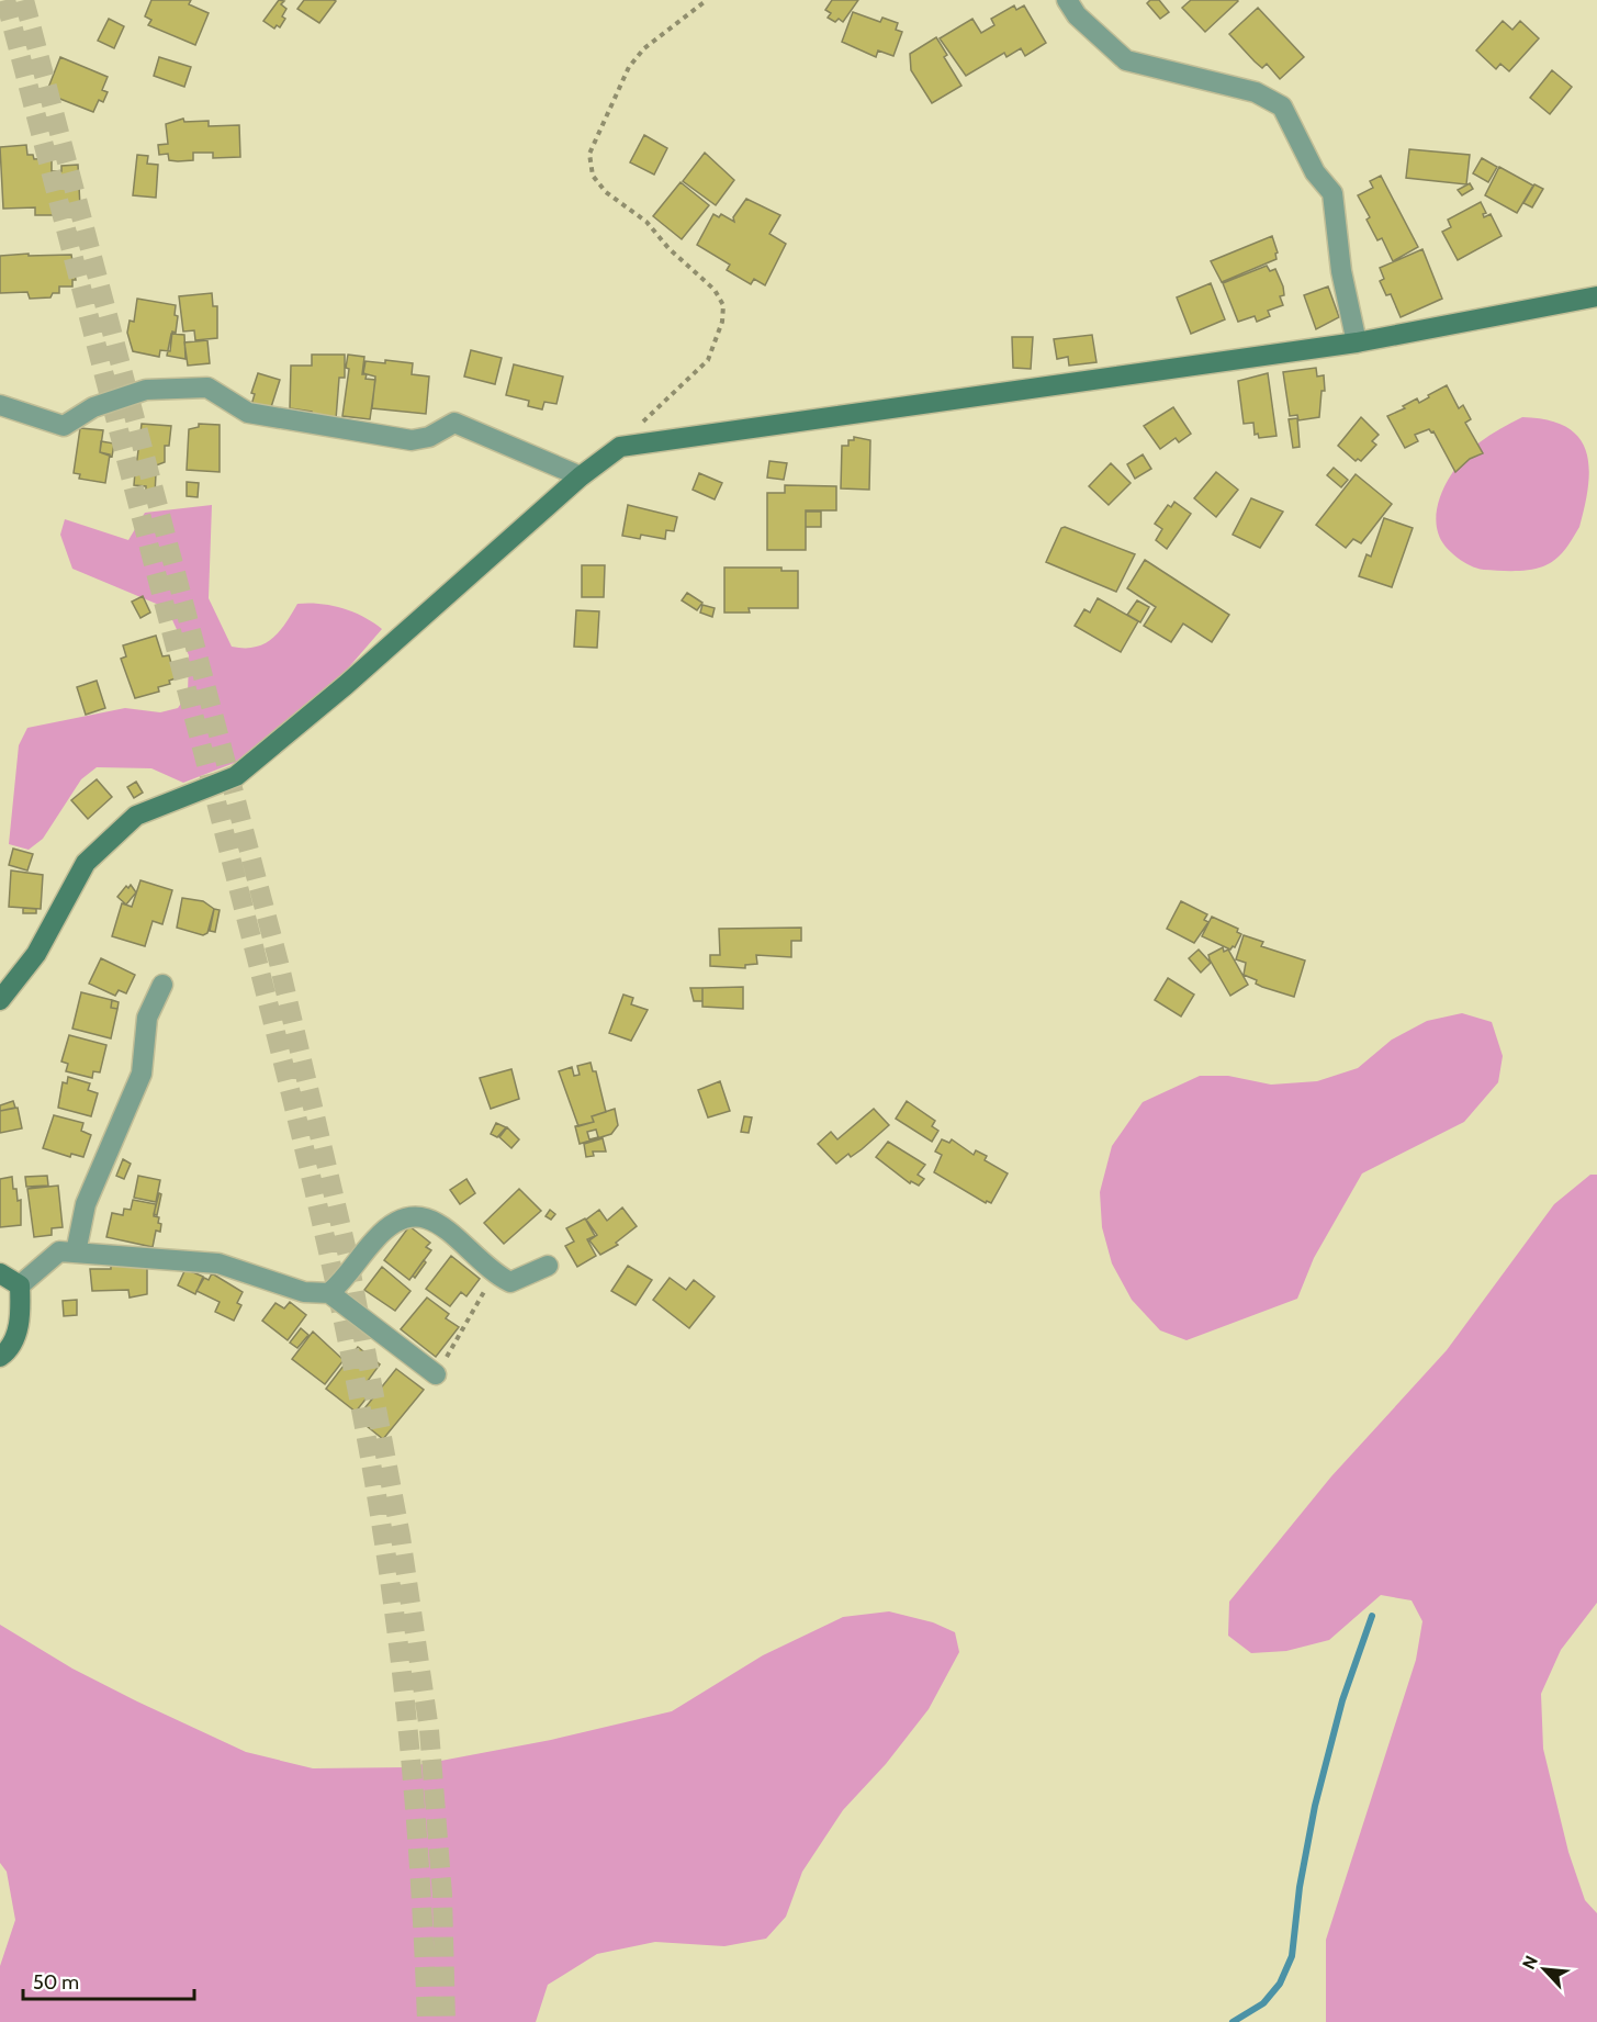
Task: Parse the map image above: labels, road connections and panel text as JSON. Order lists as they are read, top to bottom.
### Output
{
  "scale_bar": "50 m",
  "north": "top left"
}
